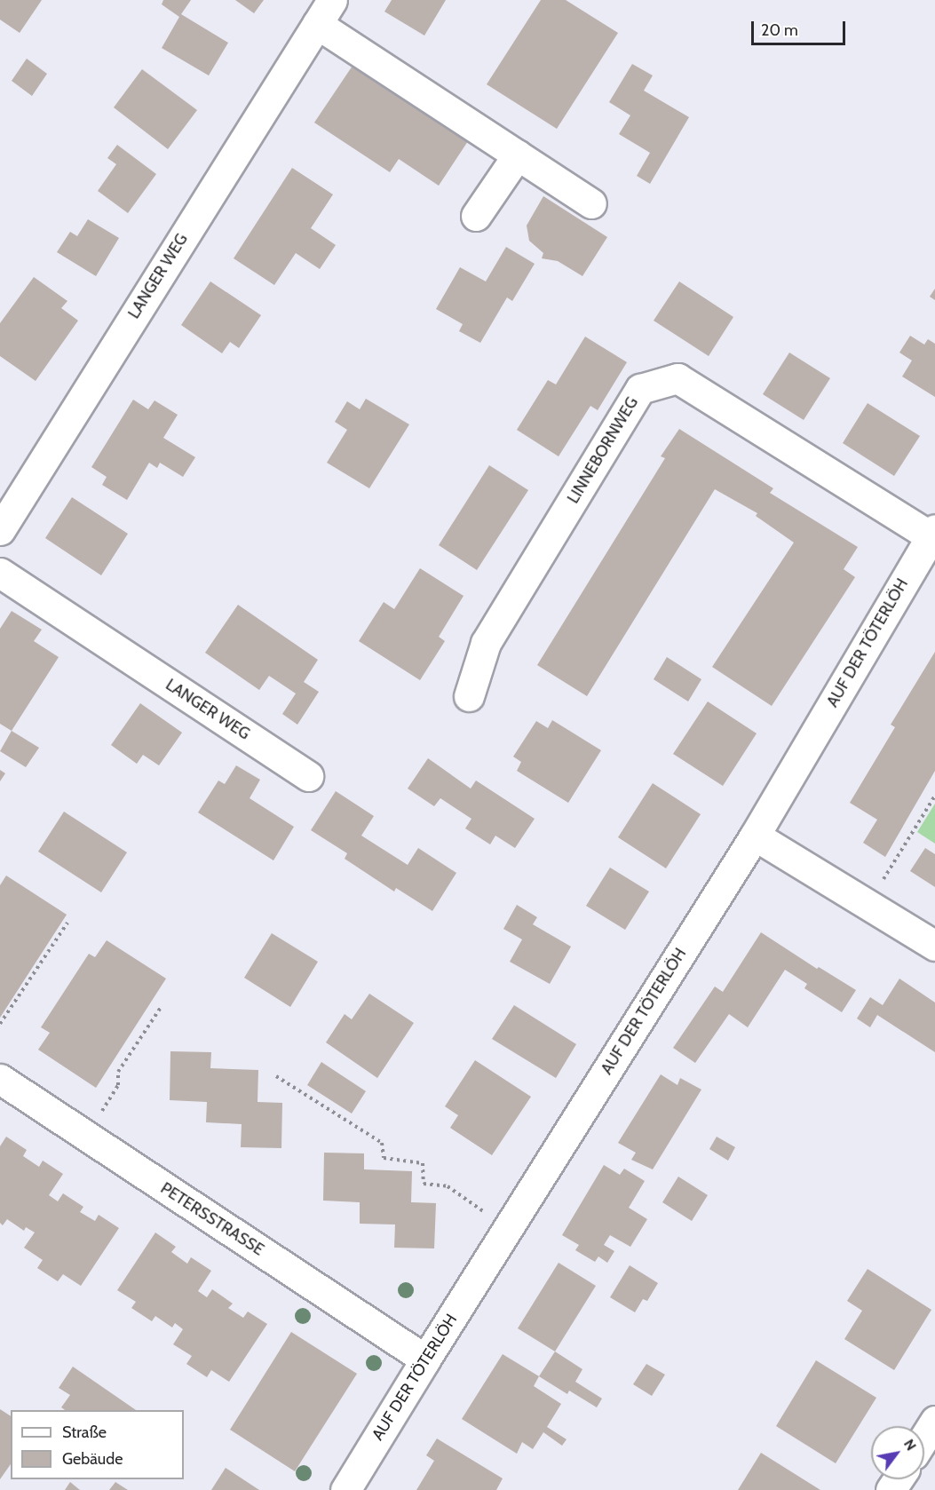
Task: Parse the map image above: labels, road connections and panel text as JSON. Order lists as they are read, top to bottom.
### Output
{
  "streets": {
    "street": [
      "LANGER WEG",
      "LINNEBORNWEG",
      "AUF DER TÖTERLÖH",
      "PETERSSTRASSE"
    ]
  },
  "crossings": [
    ["LINNEBORNWEG", "AUF DER TÖTERLÖH"],
    ["AUF DER TÖTERLÖH", "PETERSSTRASSE"]
  ],
  "legend": ["Straße", "Gebäude"],
  "scale_bar": "20 m",
  "north": "top right"
}
